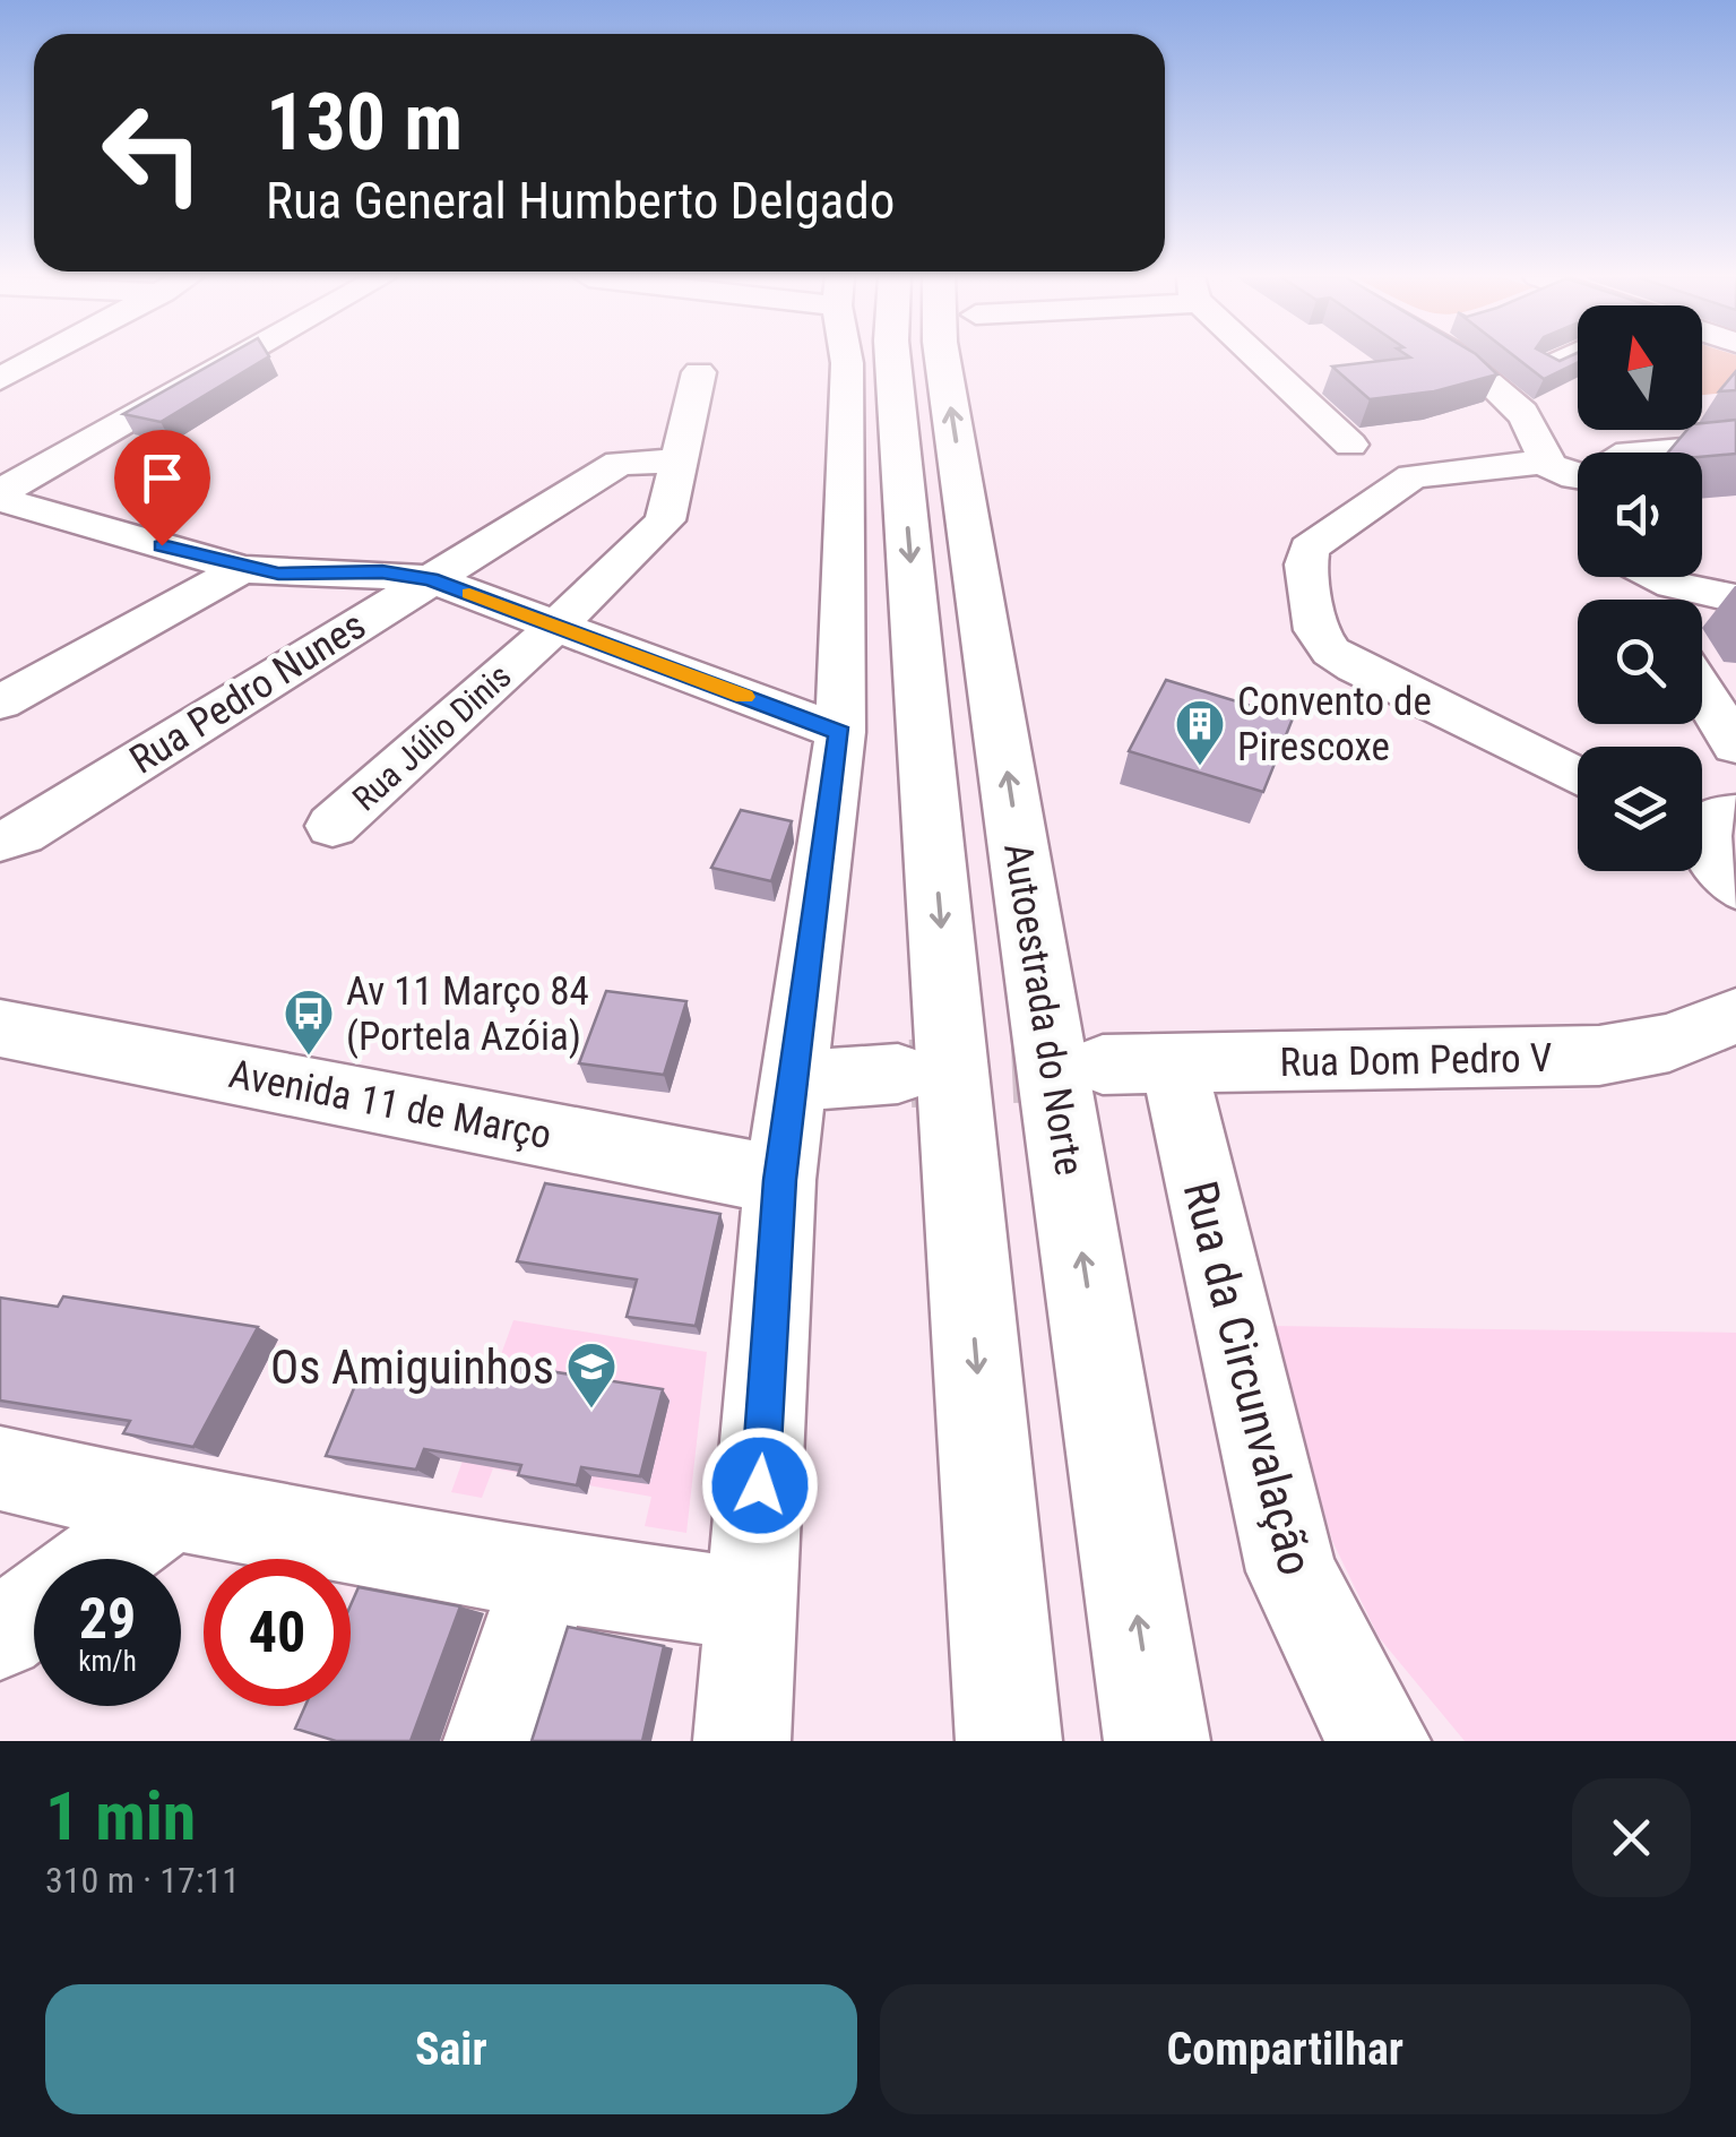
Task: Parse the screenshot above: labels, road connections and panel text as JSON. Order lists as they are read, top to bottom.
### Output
{
  "streets": {
    "highway": ["Autoestrada do Norte"],
    "street": [
      "Rua Pedro Nunes",
      "Rua Júlio Dinis",
      "Rua Dom Pedro V",
      "Avenida 11 de Março",
      "Rua da Circunvalação"
    ]
  },
  "crossings": [
    ["Rua Pedro Nunes", "Rua Júlio Dinis"],
    ["Rua Dom Pedro V", "Rua da Circunvalação"]
  ],
  "places": {
    "building": ["Convento de Pirescoxe"],
    "bus stop": ["Av 11 Março 84 (Portela Azóia)"],
    "school or university": ["Os Amiguinhos"]
  },
  "north": "top",
  "page": {
    "turn": ["130 m", "Rua General Humberto Delgado"],
    "speed": "29 km/h",
    "limit": "40",
    "heading": ["1 min", "310 m · 17:11"],
    "buttons": ["Sair", "Compartilhar"]
  }
}
